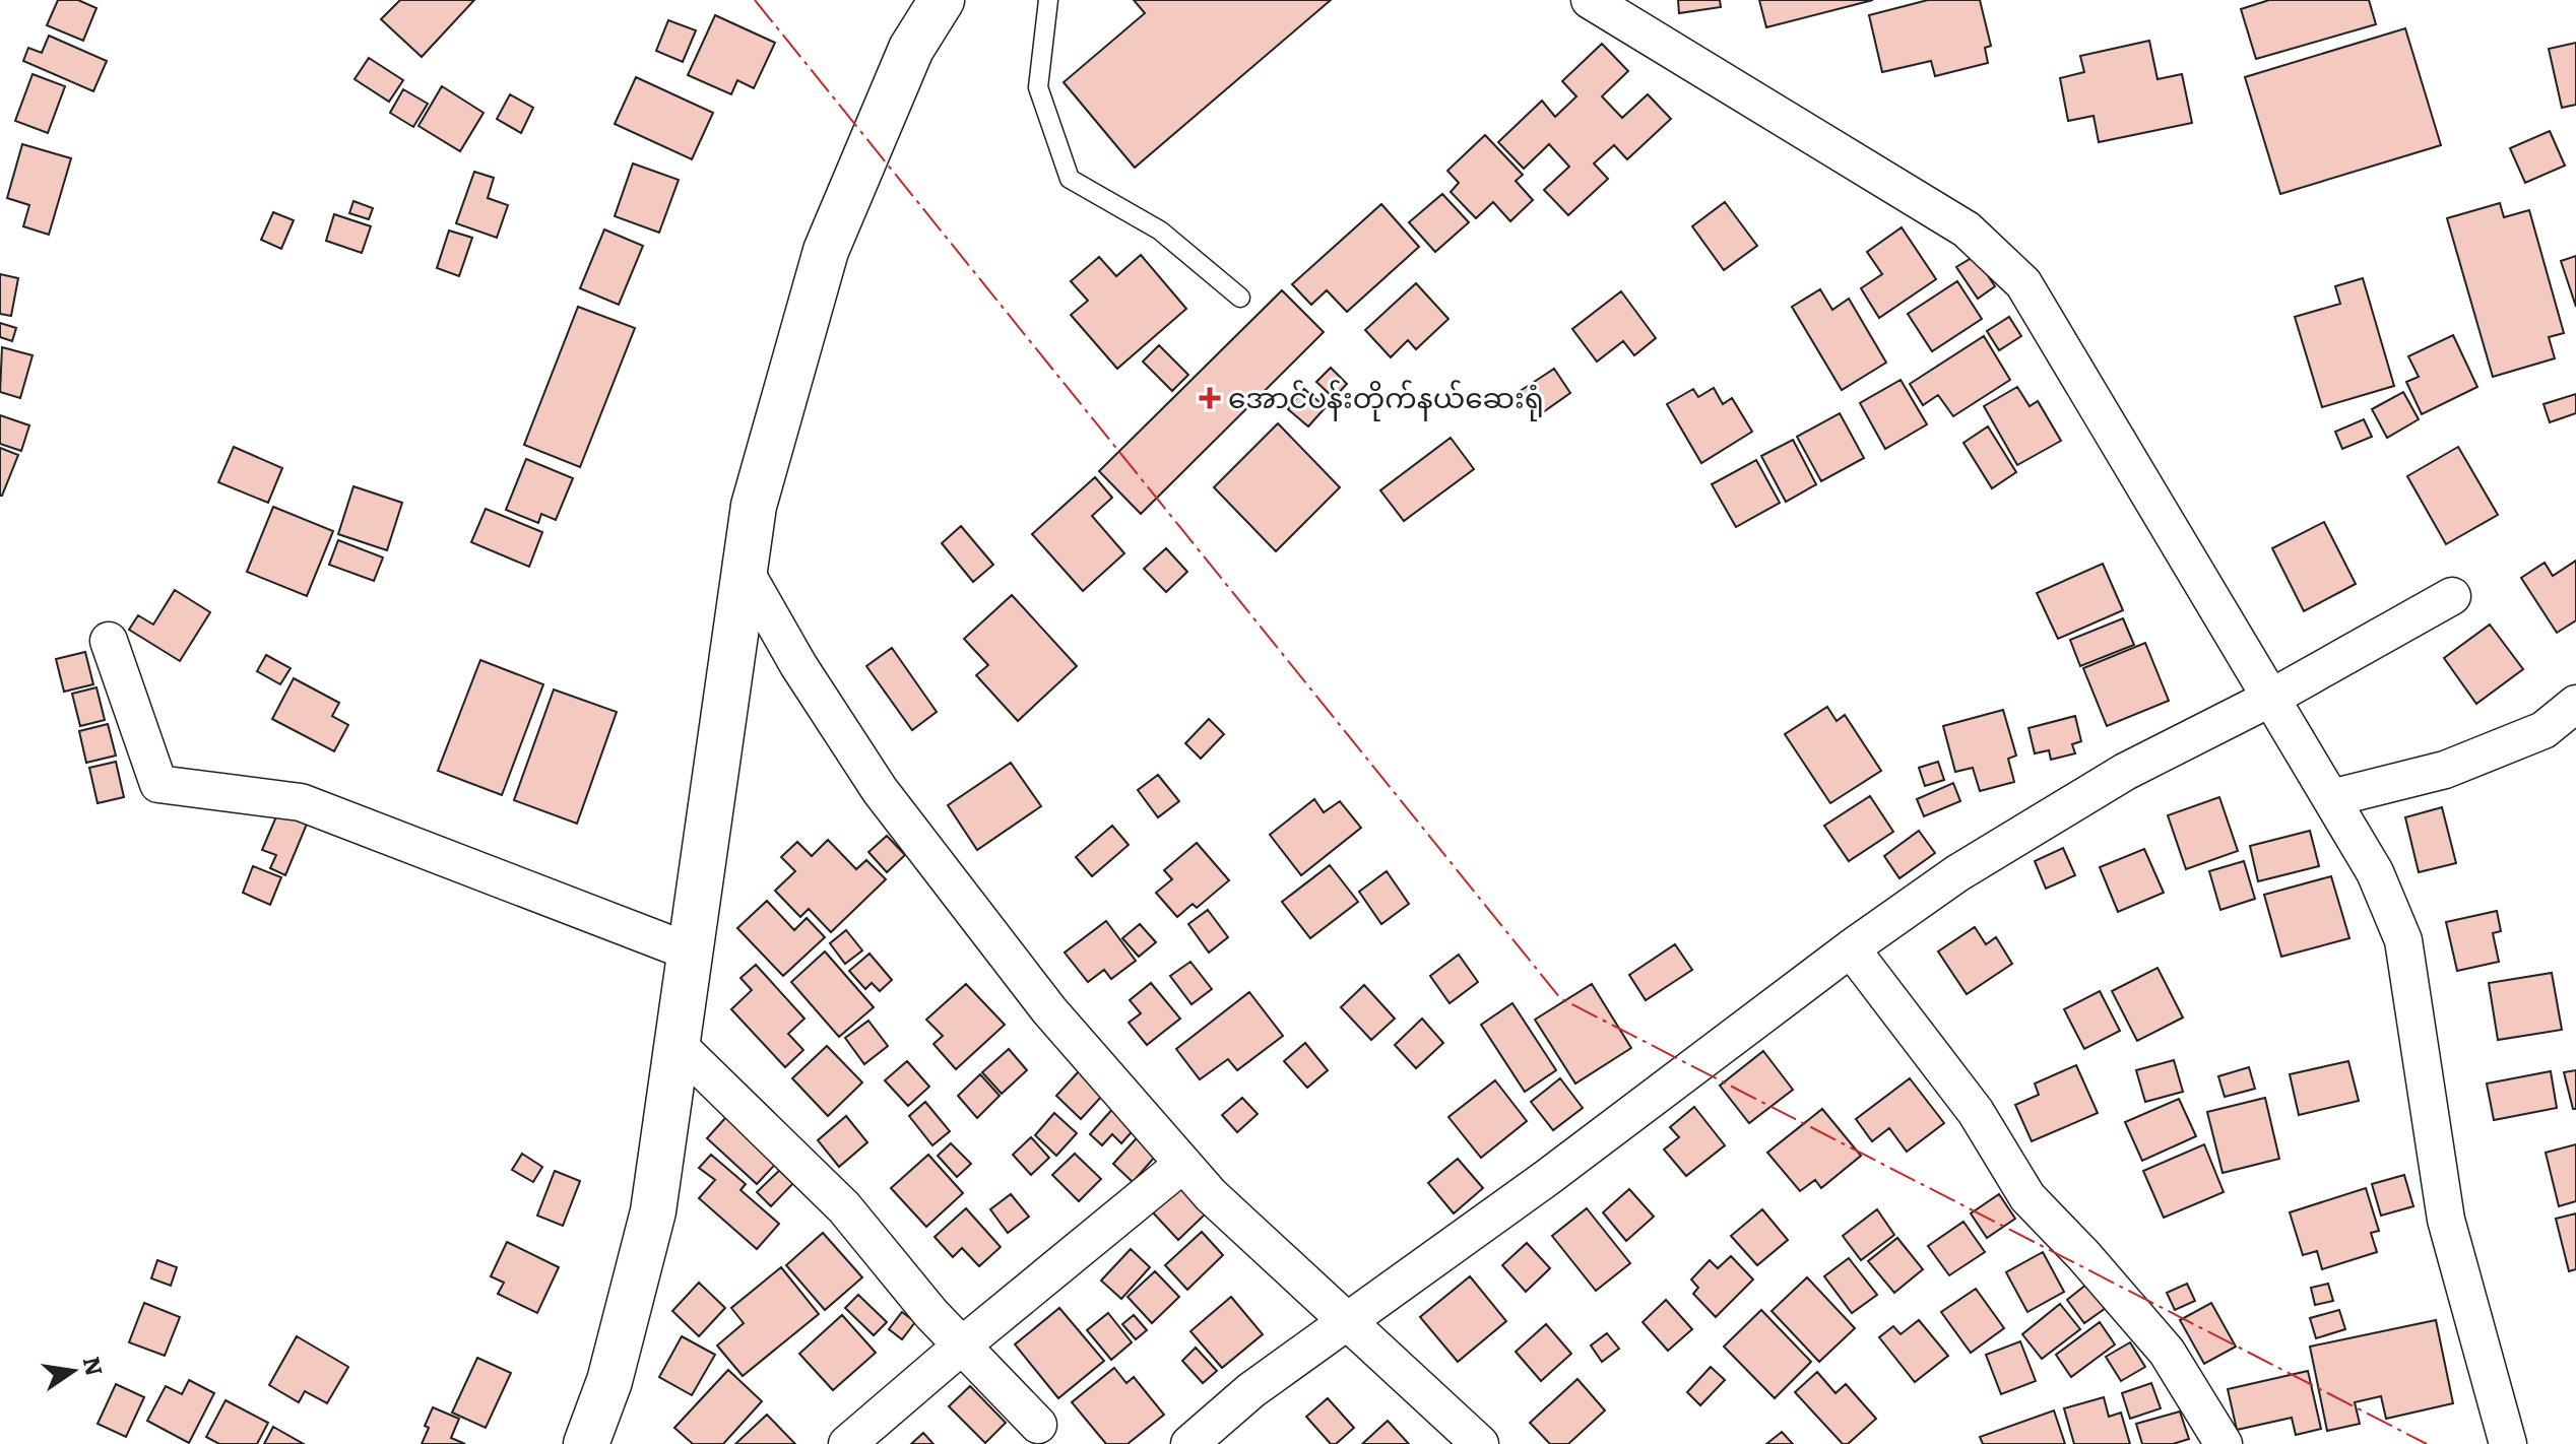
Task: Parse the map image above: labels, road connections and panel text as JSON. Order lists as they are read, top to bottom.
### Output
{
  "places": {
    "health": ["အောင်ပန်းတိုက်နယ်ဆေးရုံ"]
  },
  "north": "right"
}
